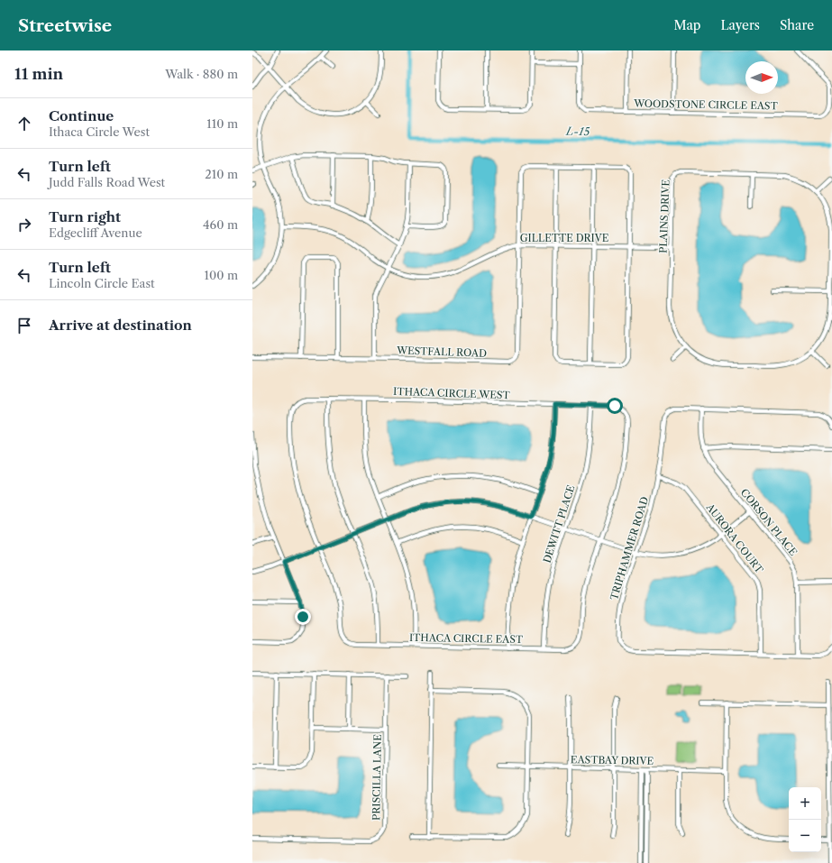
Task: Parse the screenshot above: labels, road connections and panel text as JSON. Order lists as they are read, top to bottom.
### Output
{
  "streets": {
    "street": [
      "WOODSTONE CIRCLE EAST",
      "PLAINS DRIVE",
      "GILLETTE DRIVE",
      "WESTFALL ROAD",
      "ITHACA CIRCLE WEST",
      "CORSON PLACE",
      "DEWITT PLACE",
      "AURORA COURT",
      "TRIPHAMMER ROAD",
      "ITHACA CIRCLE EAST",
      "EASTBAY DRIVE",
      "PRISCILLA LANE"
    ]
  },
  "crossings": [
    ["PLAINS DRIVE", "GILLETTE DRIVE"],
    ["GILLETTE DRIVE", "WESTFALL ROAD"],
    ["ITHACA CIRCLE WEST", "DEWITT PLACE"],
    ["ITHACA CIRCLE WEST", "ITHACA CIRCLE EAST"],
    ["CORSON PLACE", "TRIPHAMMER ROAD"],
    ["DEWITT PLACE", "ITHACA CIRCLE EAST"],
    ["AURORA COURT", "TRIPHAMMER ROAD"]
  ],
  "water": ["L-15"],
  "north": "right",
  "page": {
    "header": "Streetwise",
    "nav": ["Map", "Layers", "Share"],
    "heading": ["11 min", "Walk · 880 m"],
    "list": [
      ["Continue", "Ithaca Circle West", "110 m"],
      ["Turn left", "Judd Falls Road West", "210 m"],
      ["Turn right", "Edgecliff Avenue", "460 m"],
      ["Turn left", "Lincoln Circle East", "100 m"],
      "Arrive at destination"
    ],
    "map_buttons": ["+", "−"]
  }
}
